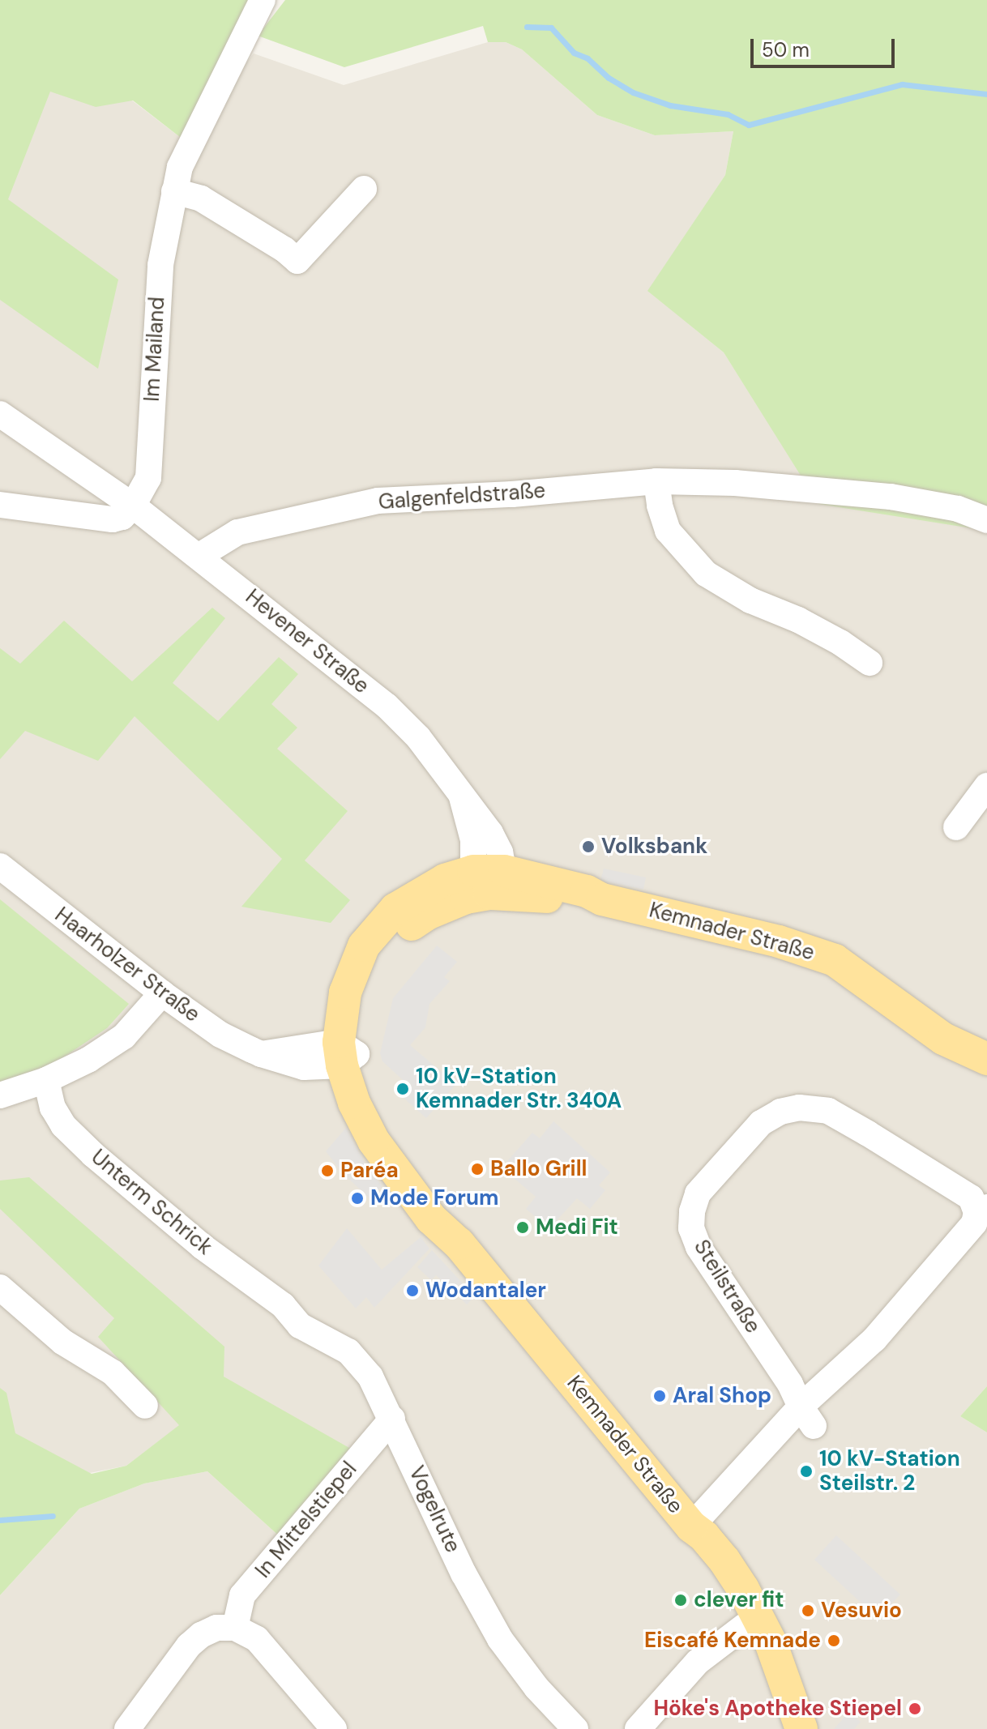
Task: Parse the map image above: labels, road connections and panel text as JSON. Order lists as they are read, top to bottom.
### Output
{
  "streets": {
    "main road": ["Kemnader Straße"],
    "street": [
      "Im Mailand",
      "Galgenfeldstraße",
      "Hevener Straße",
      "Haarholzer Straße",
      "Unterm Schrick",
      "Steilstraße",
      "Vogelrute",
      "In Mittelstiepel"
    ]
  },
  "crossings": [
    ["Im Mailand", "Hevener Straße"],
    ["Galgenfeldstraße", "Hevener Straße"],
    ["Hevener Straße", "Kemnader Straße"],
    ["Kemnader Straße", "Haarholzer Straße"],
    ["Kemnader Straße", "Steilstraße"],
    ["Unterm Schrick", "Vogelrute"],
    ["Vogelrute", "In Mittelstiepel"]
  ],
  "places": [
    "Volksbank",
    "10 kV-Station Kemnader Str. 340A",
    "Ballo Grill",
    "Paréa",
    "Mode Forum",
    "Medi Fit",
    "Wodantaler",
    "Aral Shop",
    "10 kV-Station Steilstr. 2",
    "clever fit",
    "Vesuvio",
    "Eiscafé Kemnade",
    "Höke's Apotheke Stiepel"
  ],
  "scale_bar": "50 m"
}
